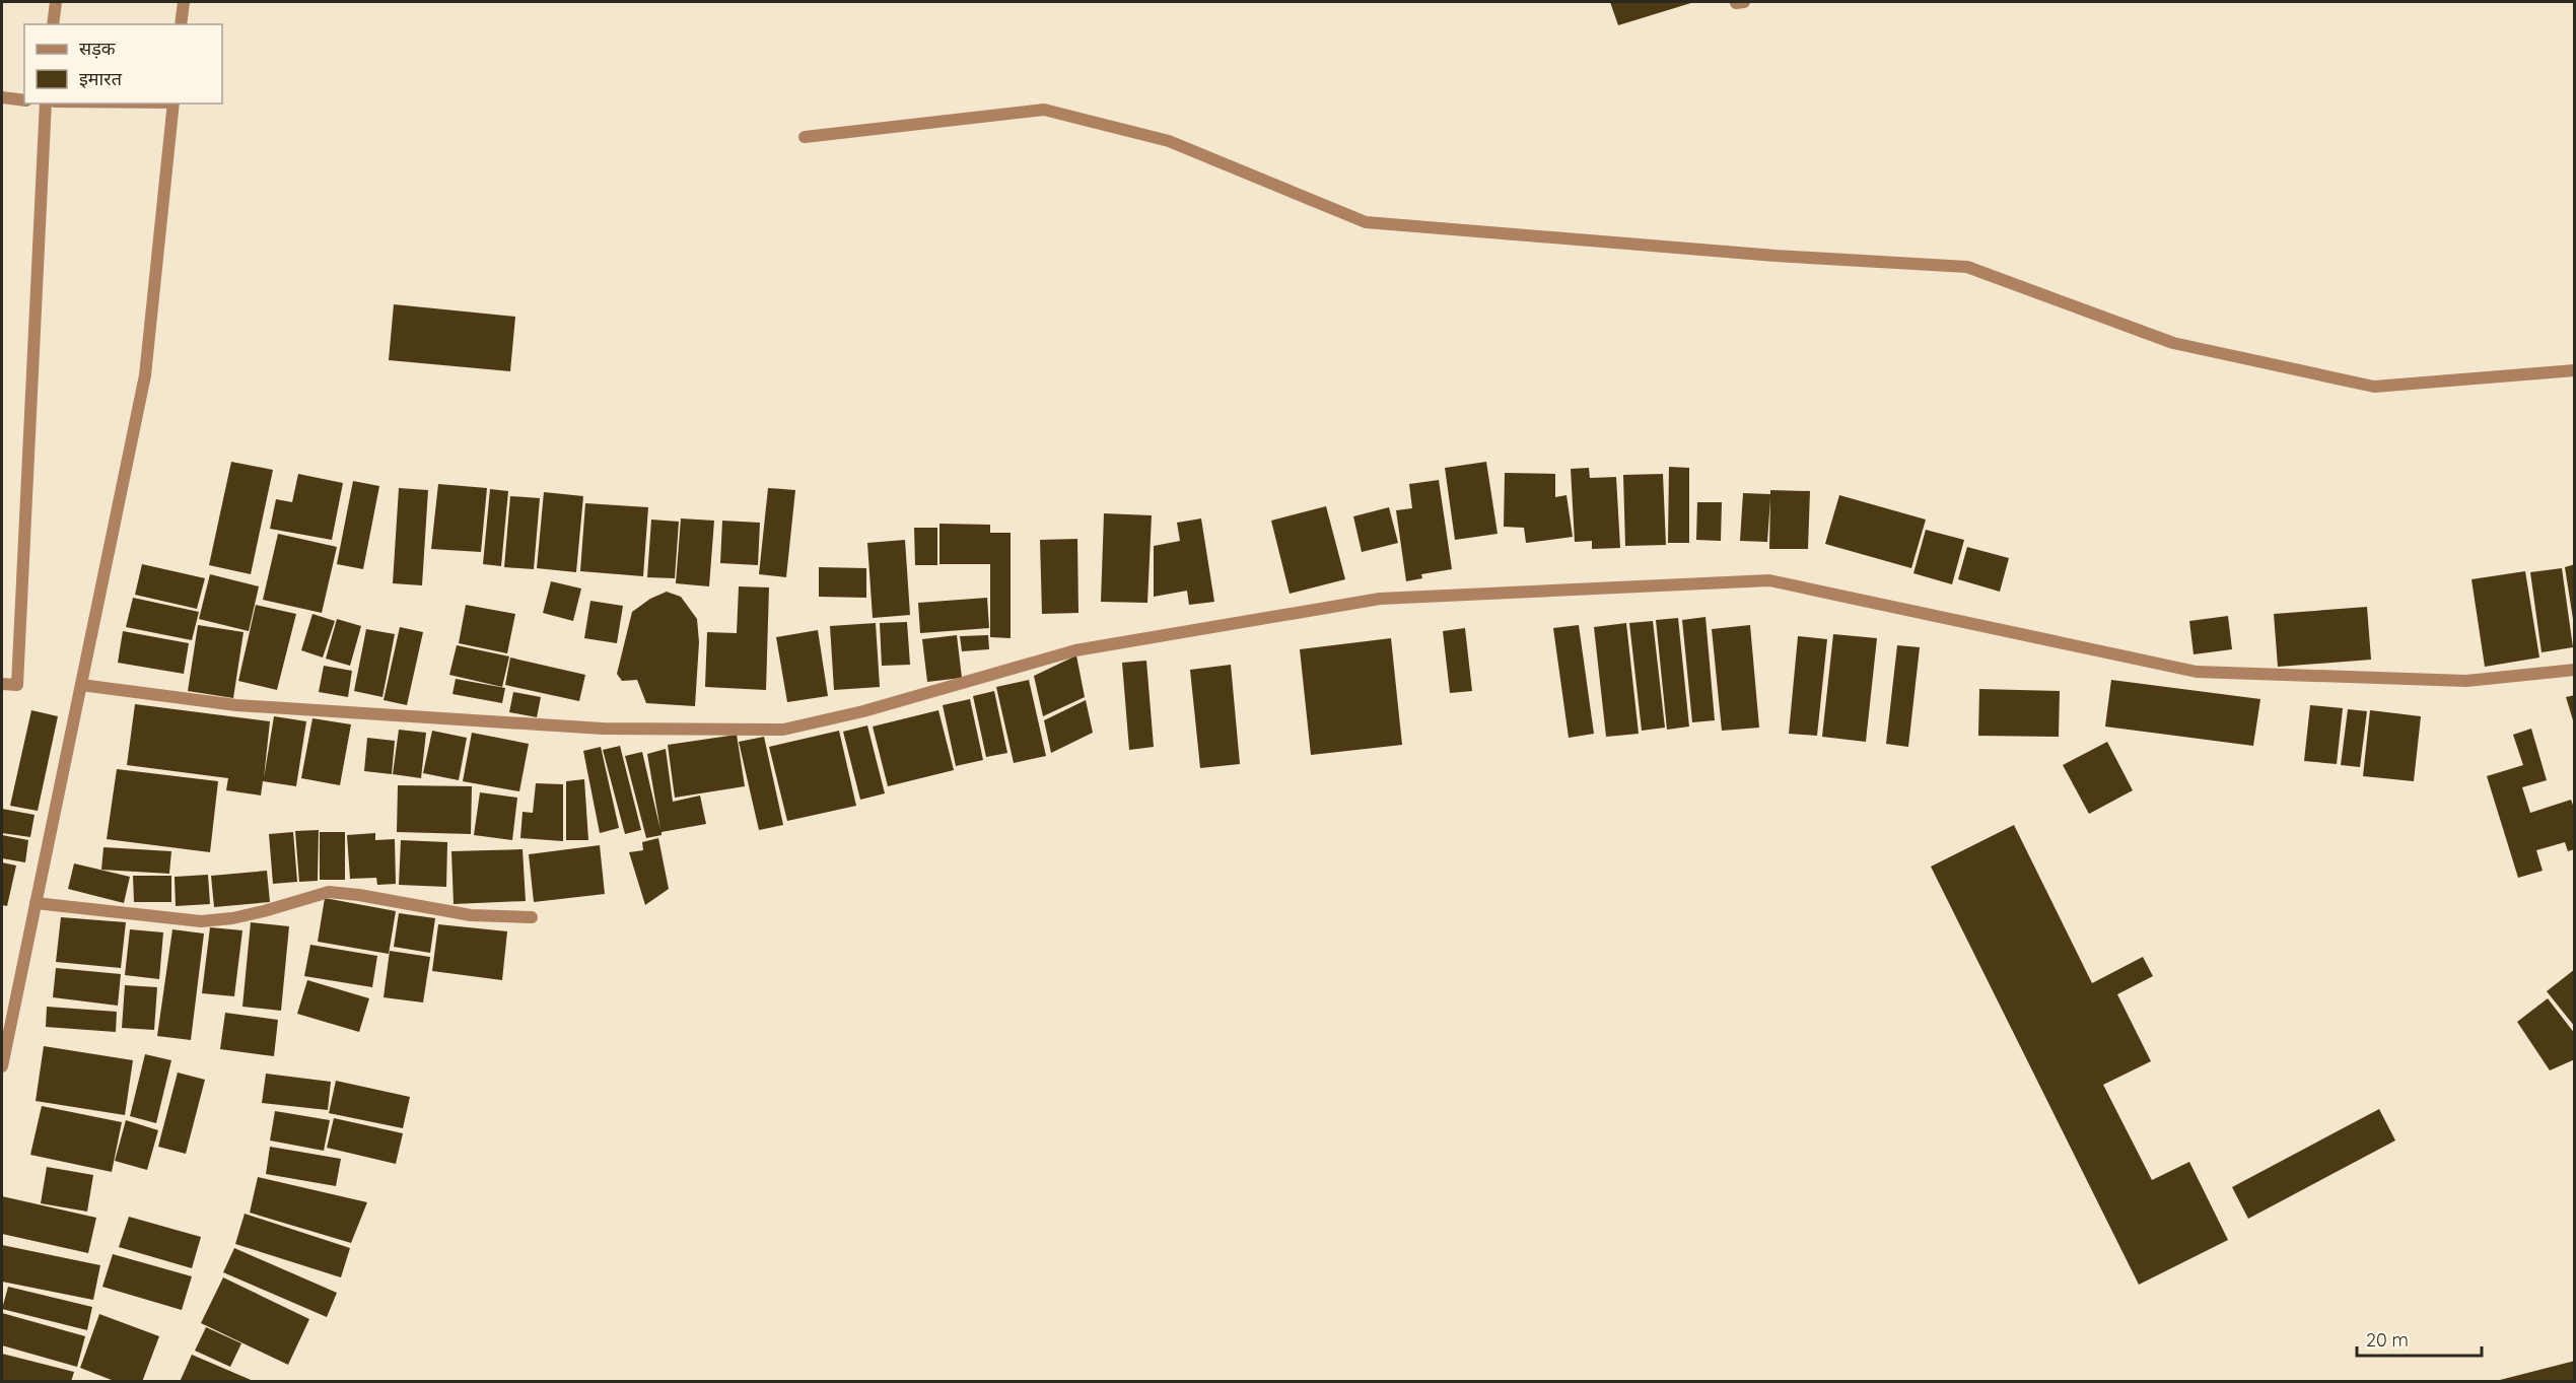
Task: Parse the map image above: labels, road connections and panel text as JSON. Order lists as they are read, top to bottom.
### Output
{
  "legend": ["सड़क", "इमारत"],
  "scale_bar": "20 m"
}
